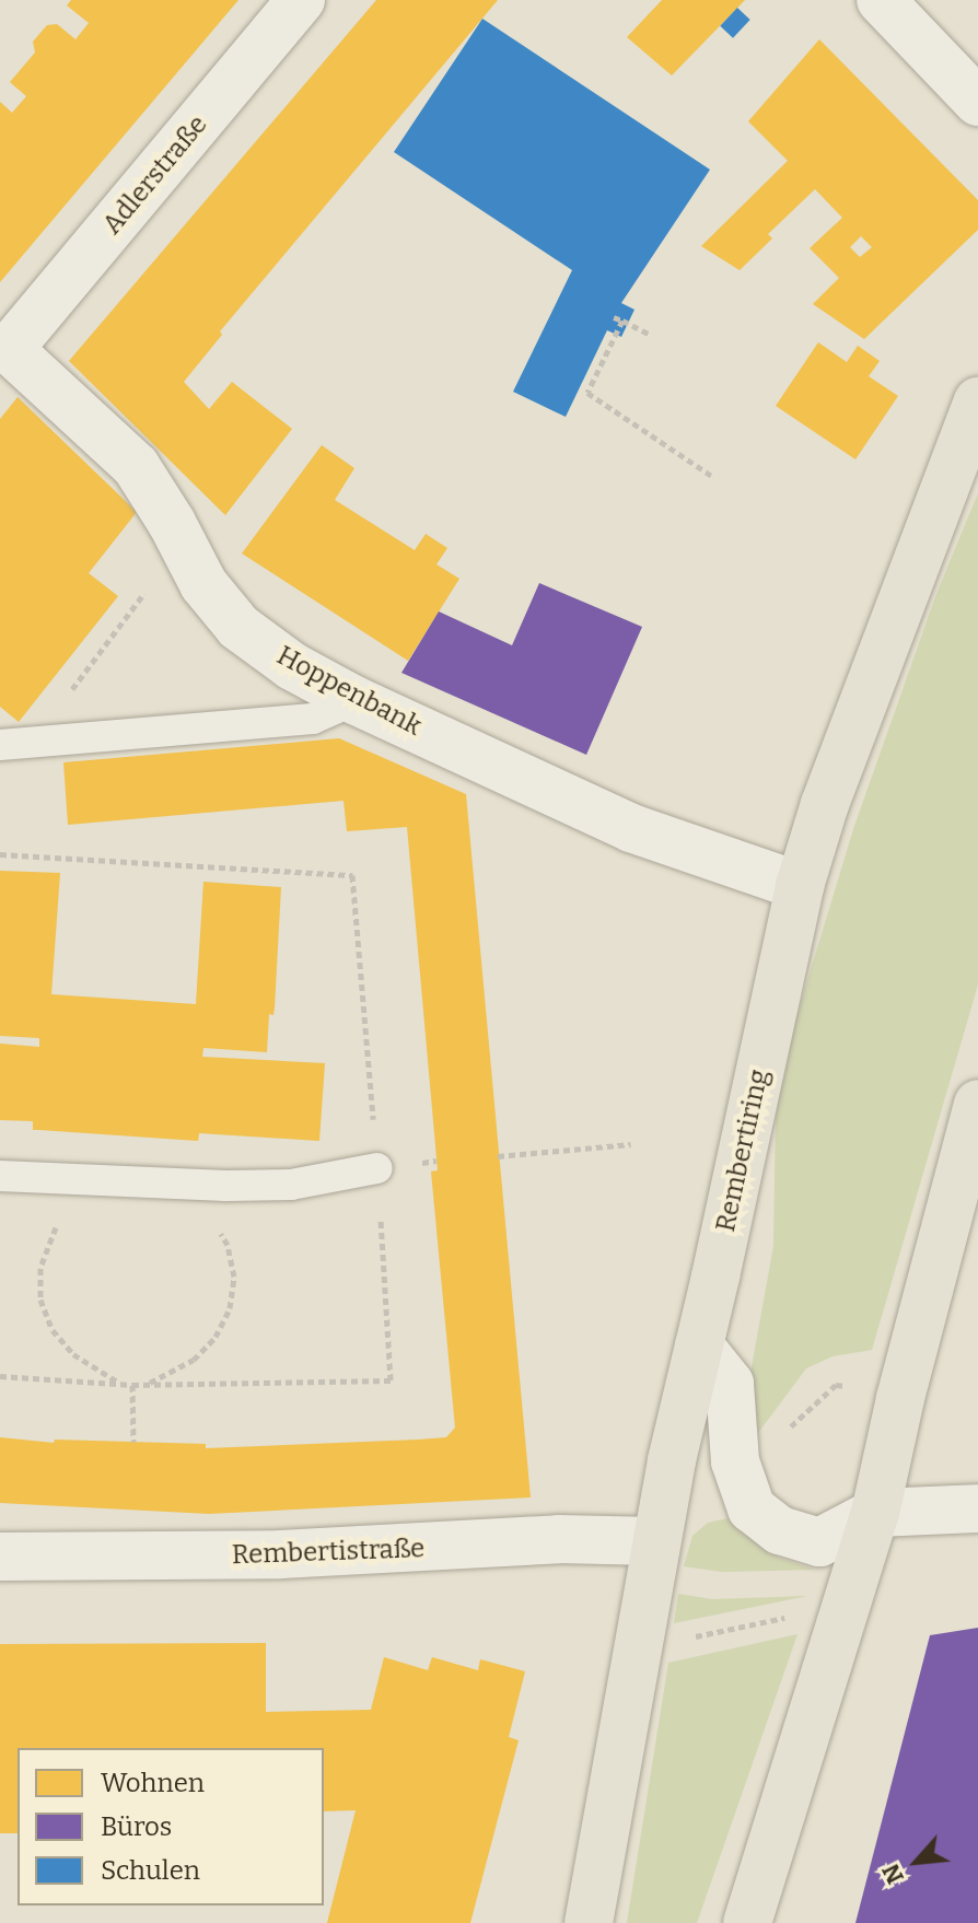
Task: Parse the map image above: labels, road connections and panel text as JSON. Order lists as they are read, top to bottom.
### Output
{
  "streets": {
    "main road": ["Rembertiring"],
    "street": ["Adlerstraße", "Hoppenbank", "Rembertistraße"]
  },
  "crossings": [
    ["Adlerstraße", "Hoppenbank"],
    ["Hoppenbank", "Rembertiring"],
    ["Rembertiring", "Rembertistraße"]
  ],
  "legend": ["Wohnen", "Büros", "Schulen"],
  "north": "bottom left"
}
